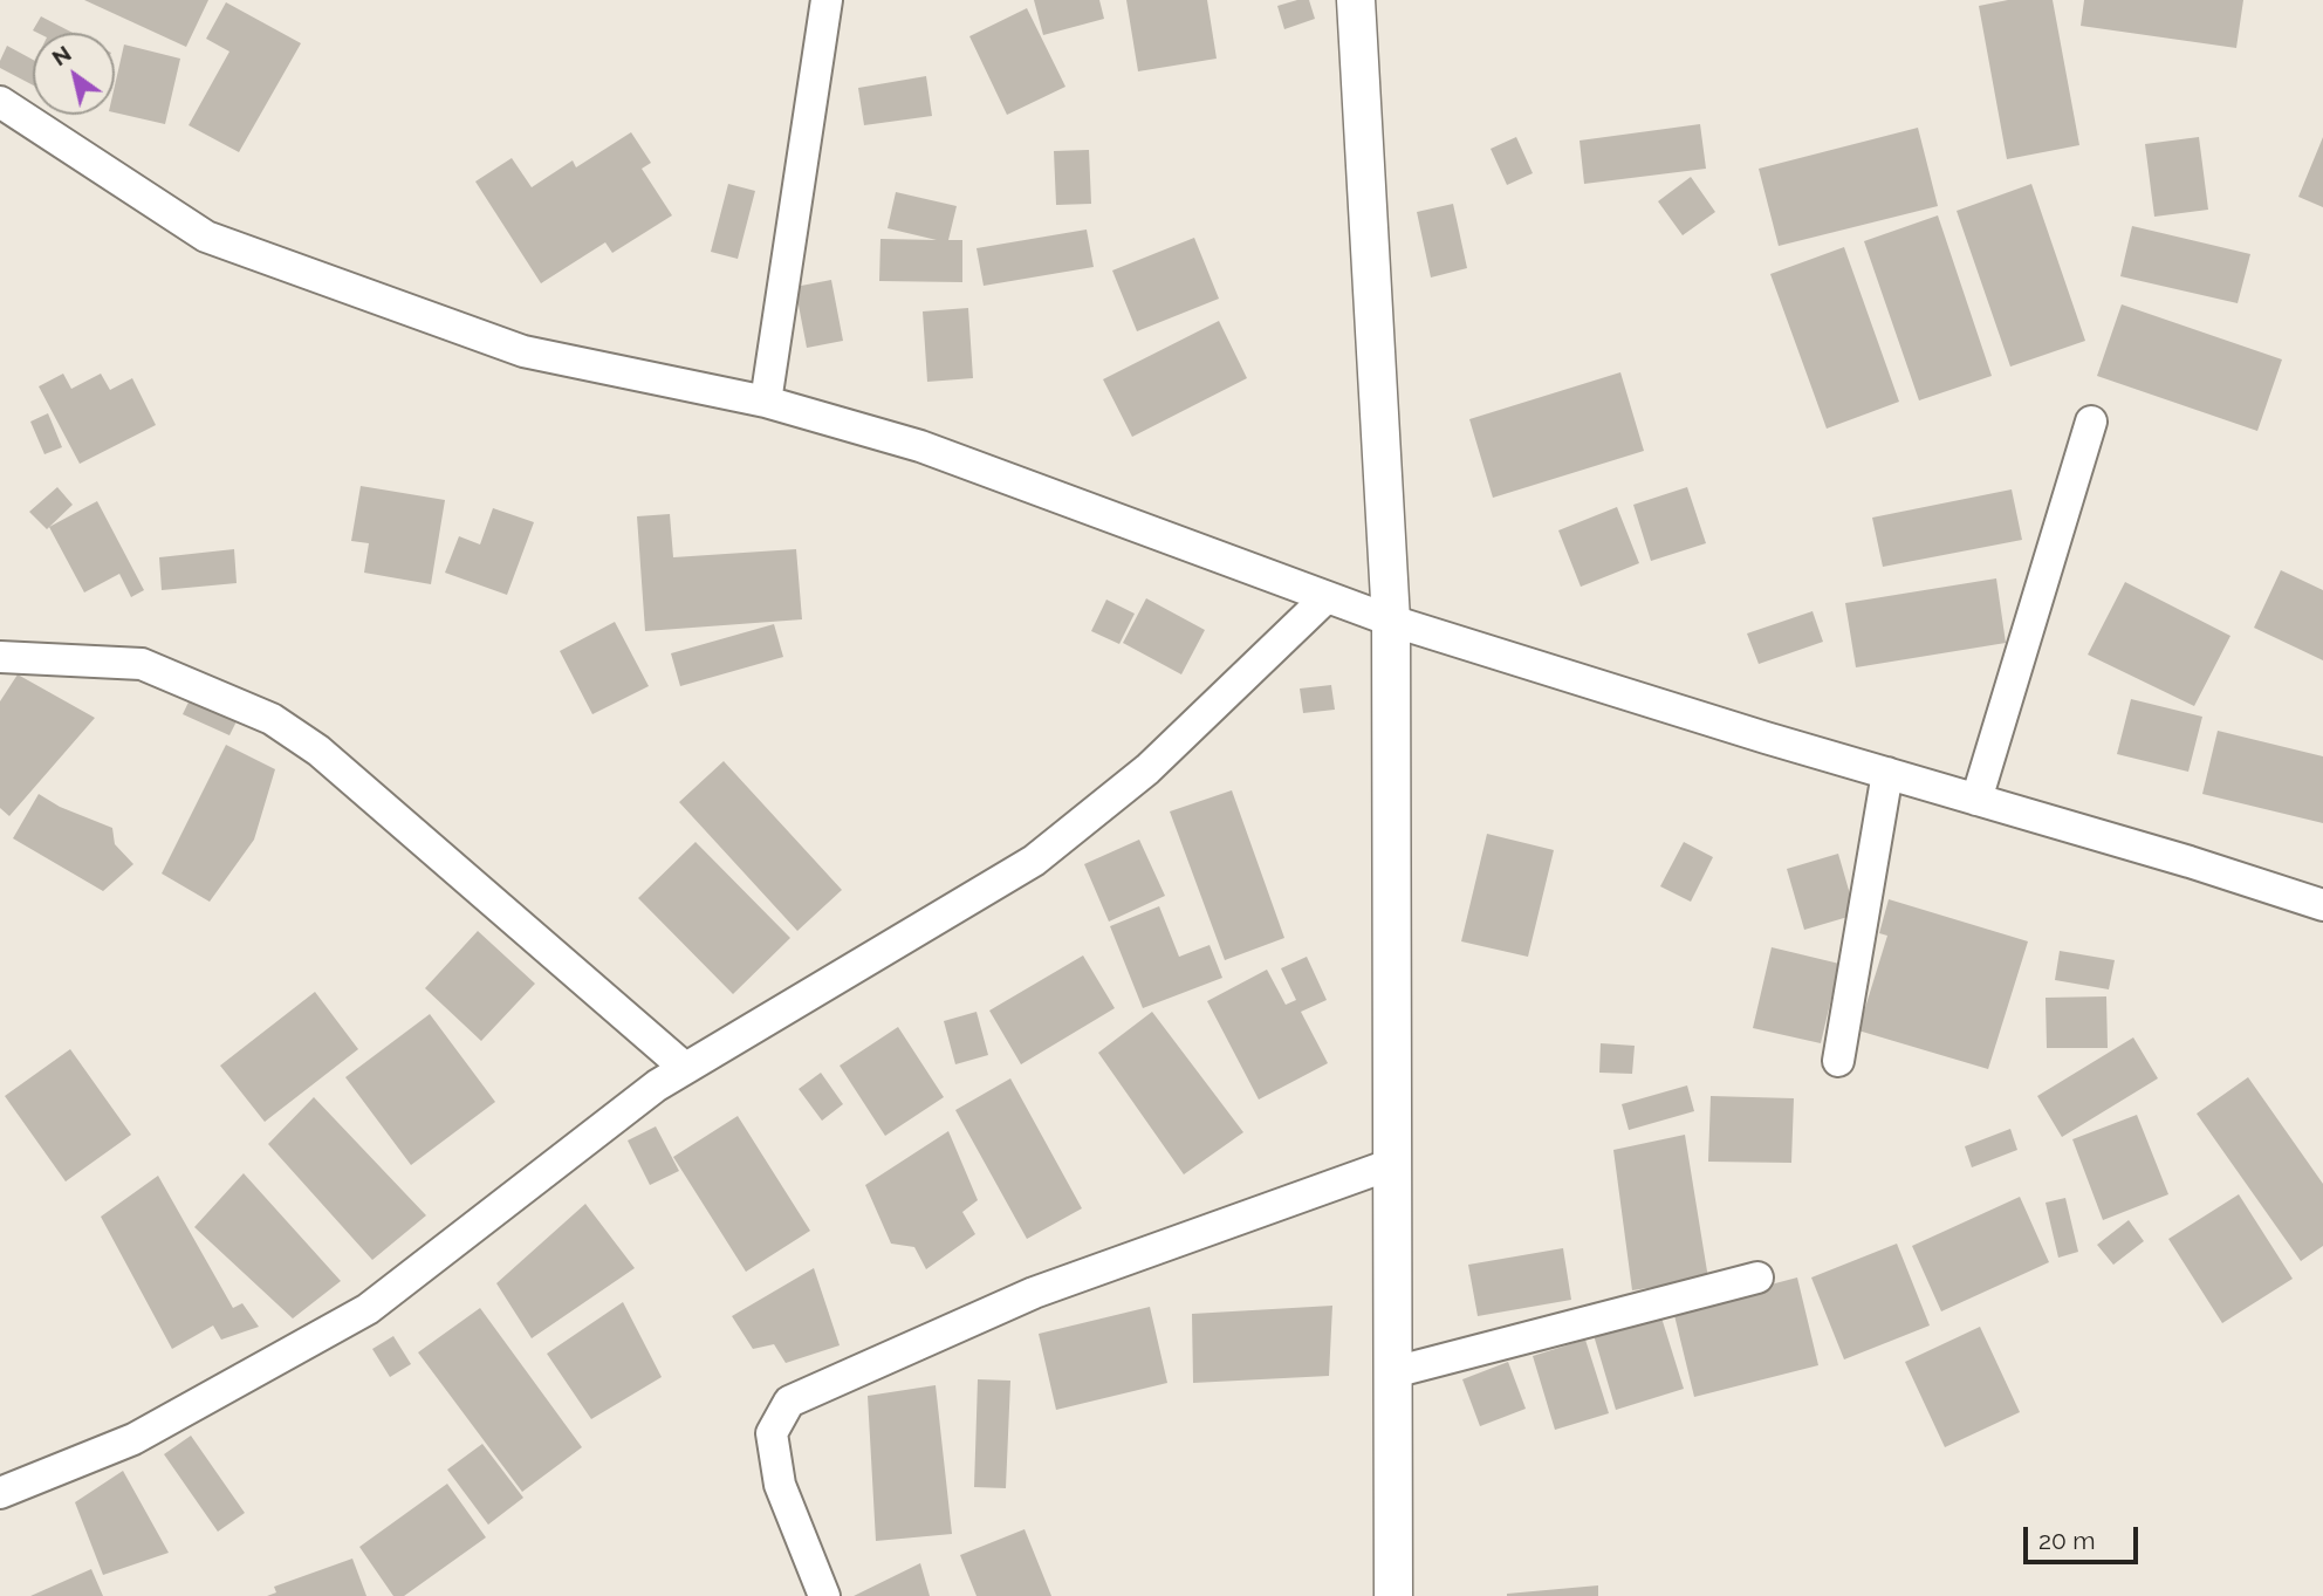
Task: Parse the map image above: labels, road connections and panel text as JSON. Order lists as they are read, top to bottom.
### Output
{
  "scale_bar": "20 m",
  "north": "top left"
}
